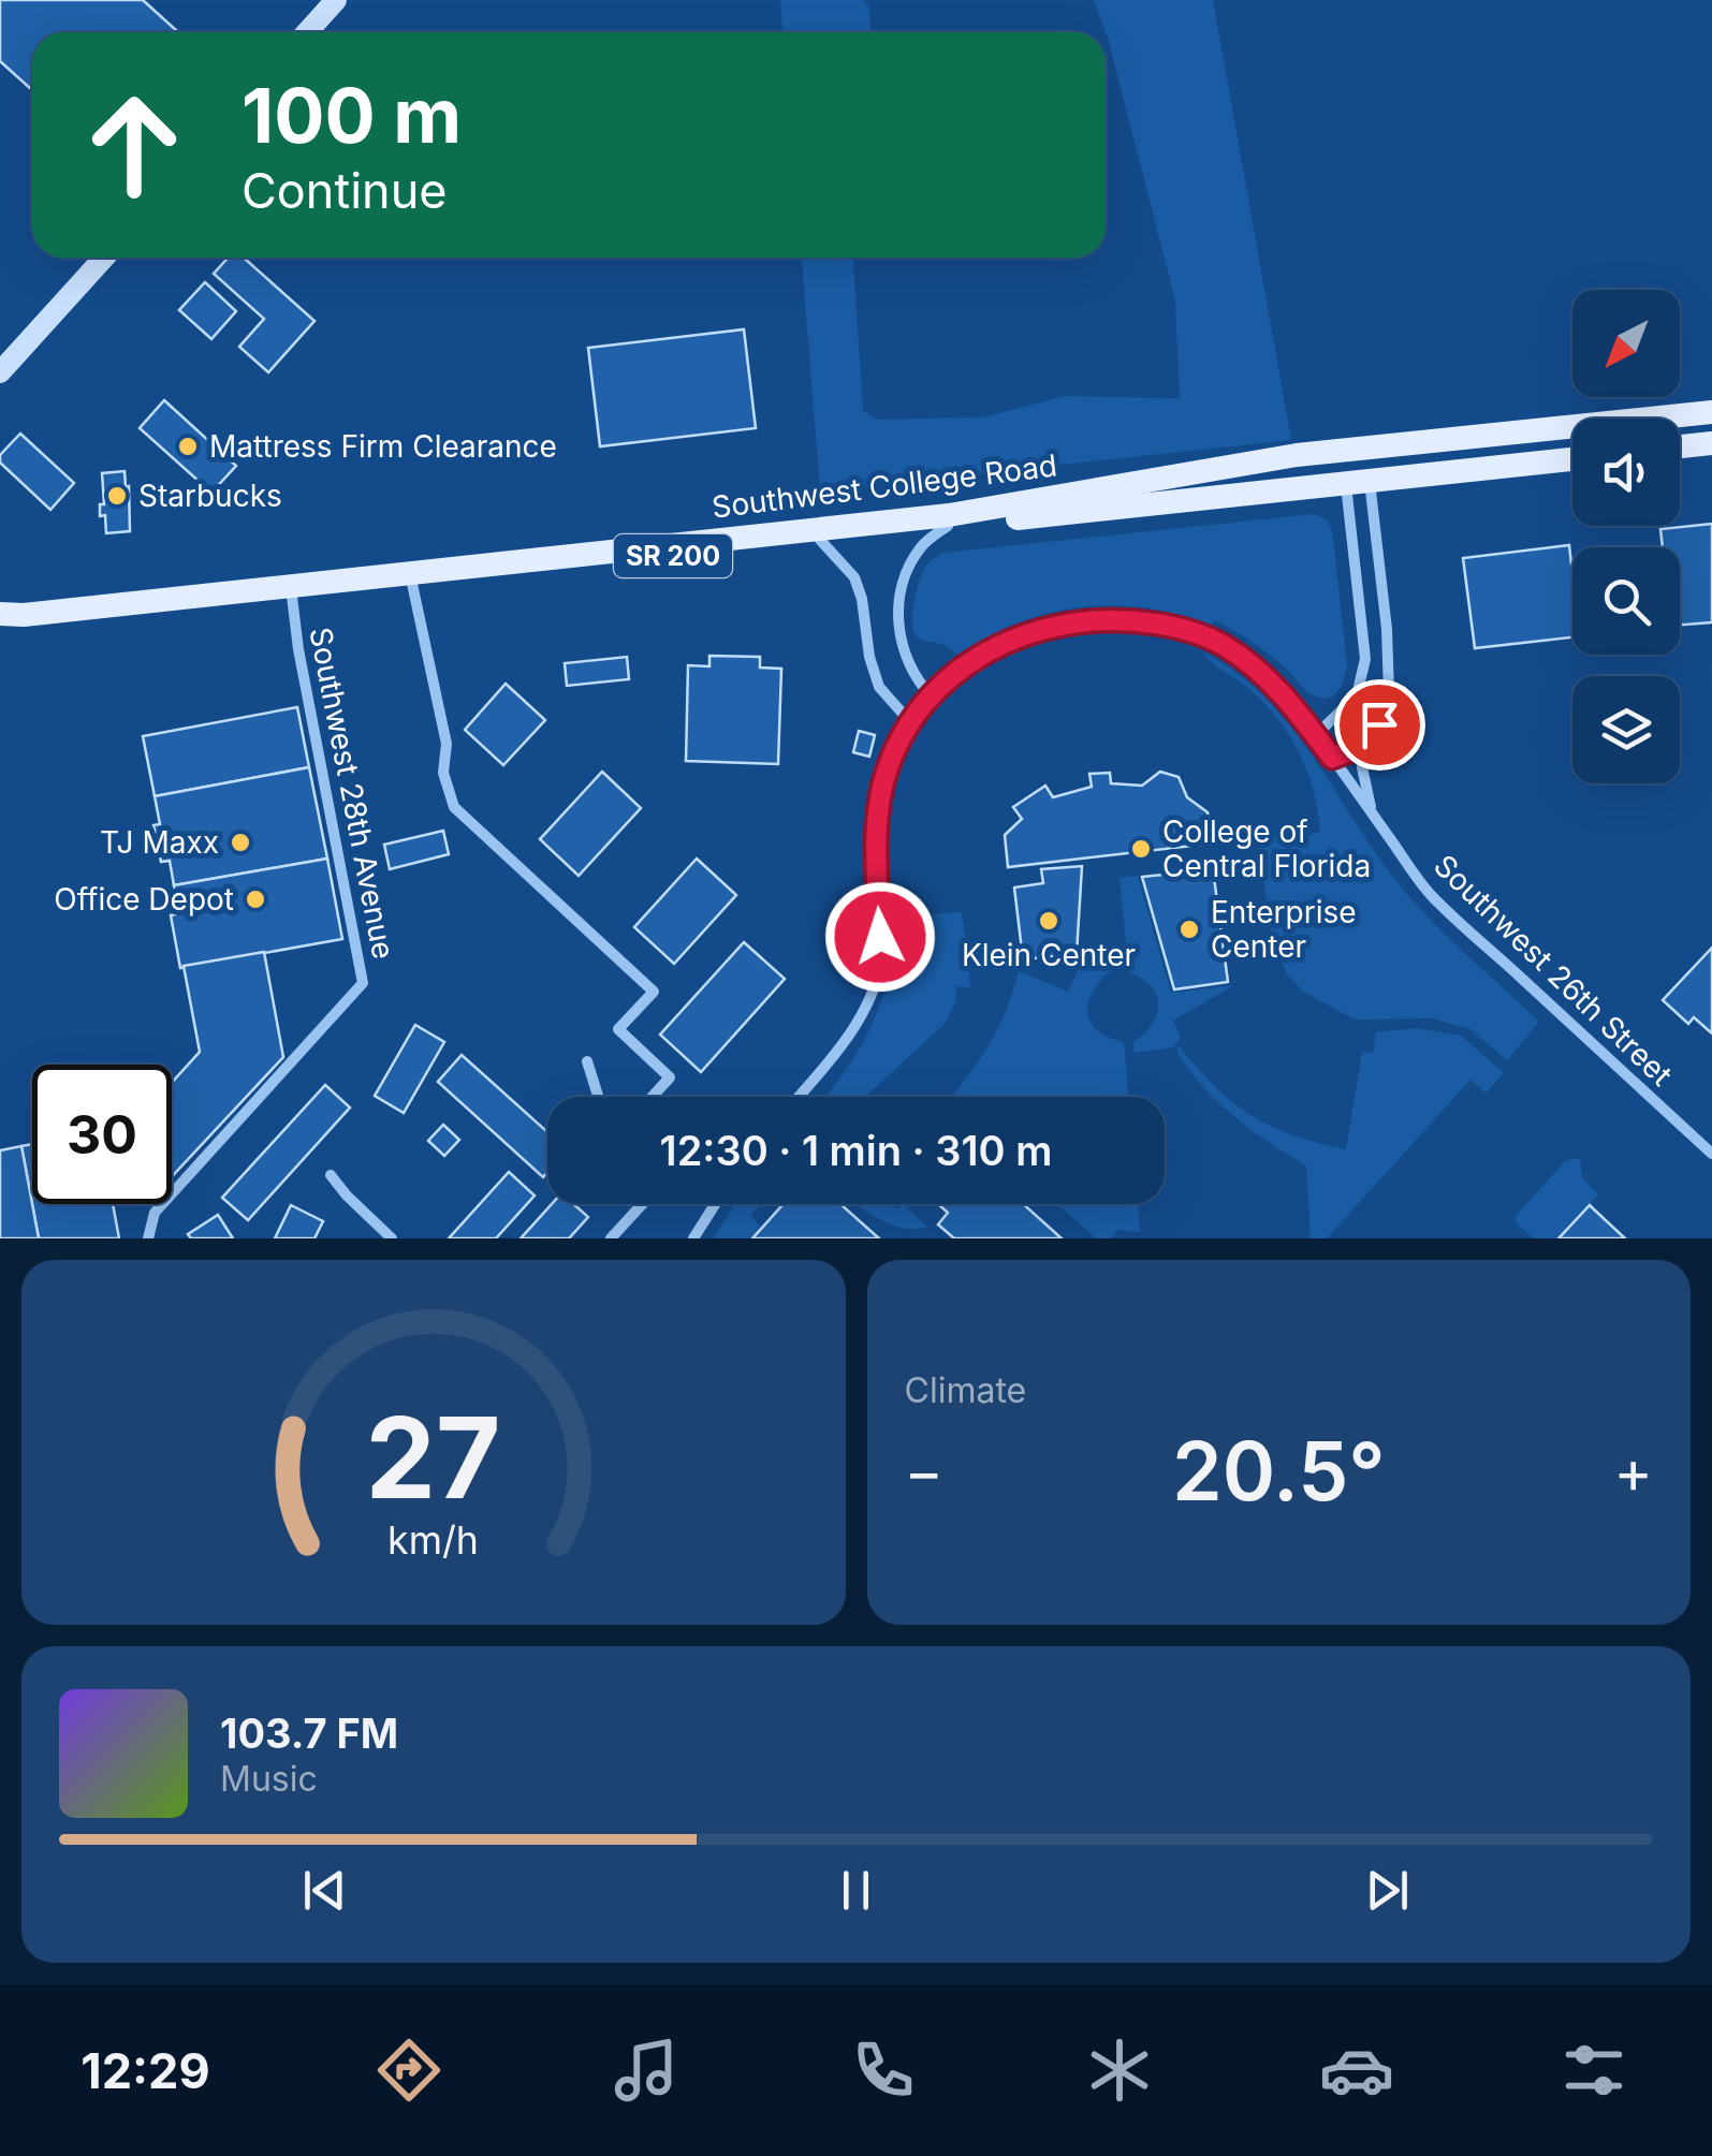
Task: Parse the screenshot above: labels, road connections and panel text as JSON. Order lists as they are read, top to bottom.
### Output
{
  "streets": {
    "main road": ["Southwest College Road", "SR 200"],
    "street": ["Southwest 28th Avenue", "Southwest 26th Street"]
  },
  "crossings": [
    ["Southwest College Road", "Southwest 28th Avenue"]
  ],
  "places": [
    "Mattress Firm Clearance",
    "Starbucks",
    "TJ Maxx",
    "College of Central Florida",
    "Office Depot",
    "Klein Center",
    "Enterprise Center"
  ],
  "north": "bottom left",
  "page": {
    "turn": ["100 m", "Continue"],
    "limit": "30",
    "trip": "12:30 · 1 min · 310 m",
    "tile": "Climate",
    "heat": ["−", "20.5°", "+"],
    "song": ["103.7 FM", "Music"],
    "tabs": "12:29",
    "gauge": ["27", "km/h"]
  }
}
